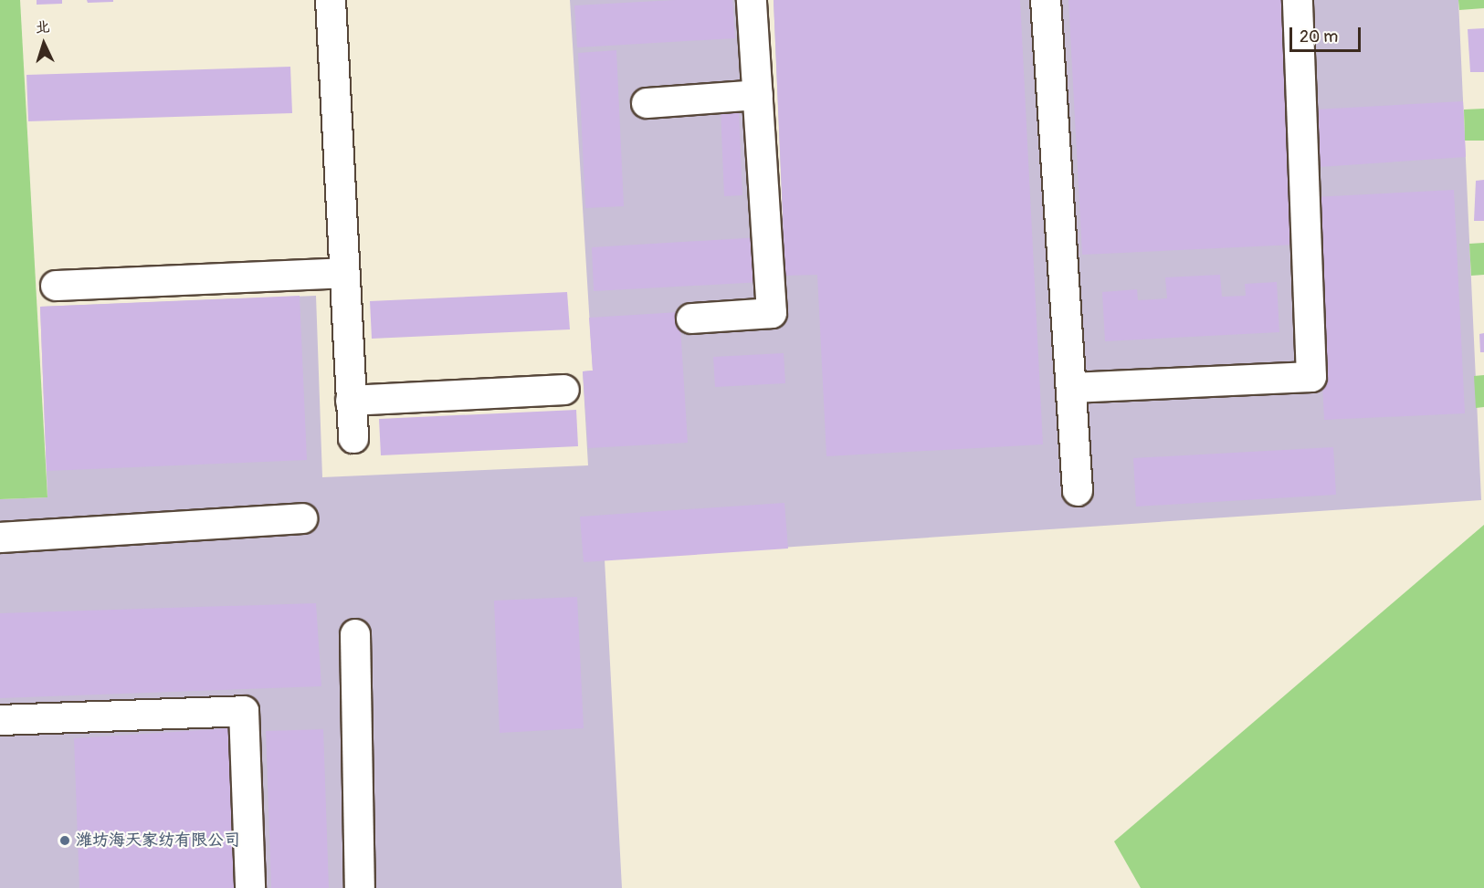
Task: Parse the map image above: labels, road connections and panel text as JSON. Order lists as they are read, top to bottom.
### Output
{
  "places": ["潍坊海天家纺有限公司"],
  "scale_bar": "20 m",
  "north": "top"
}
